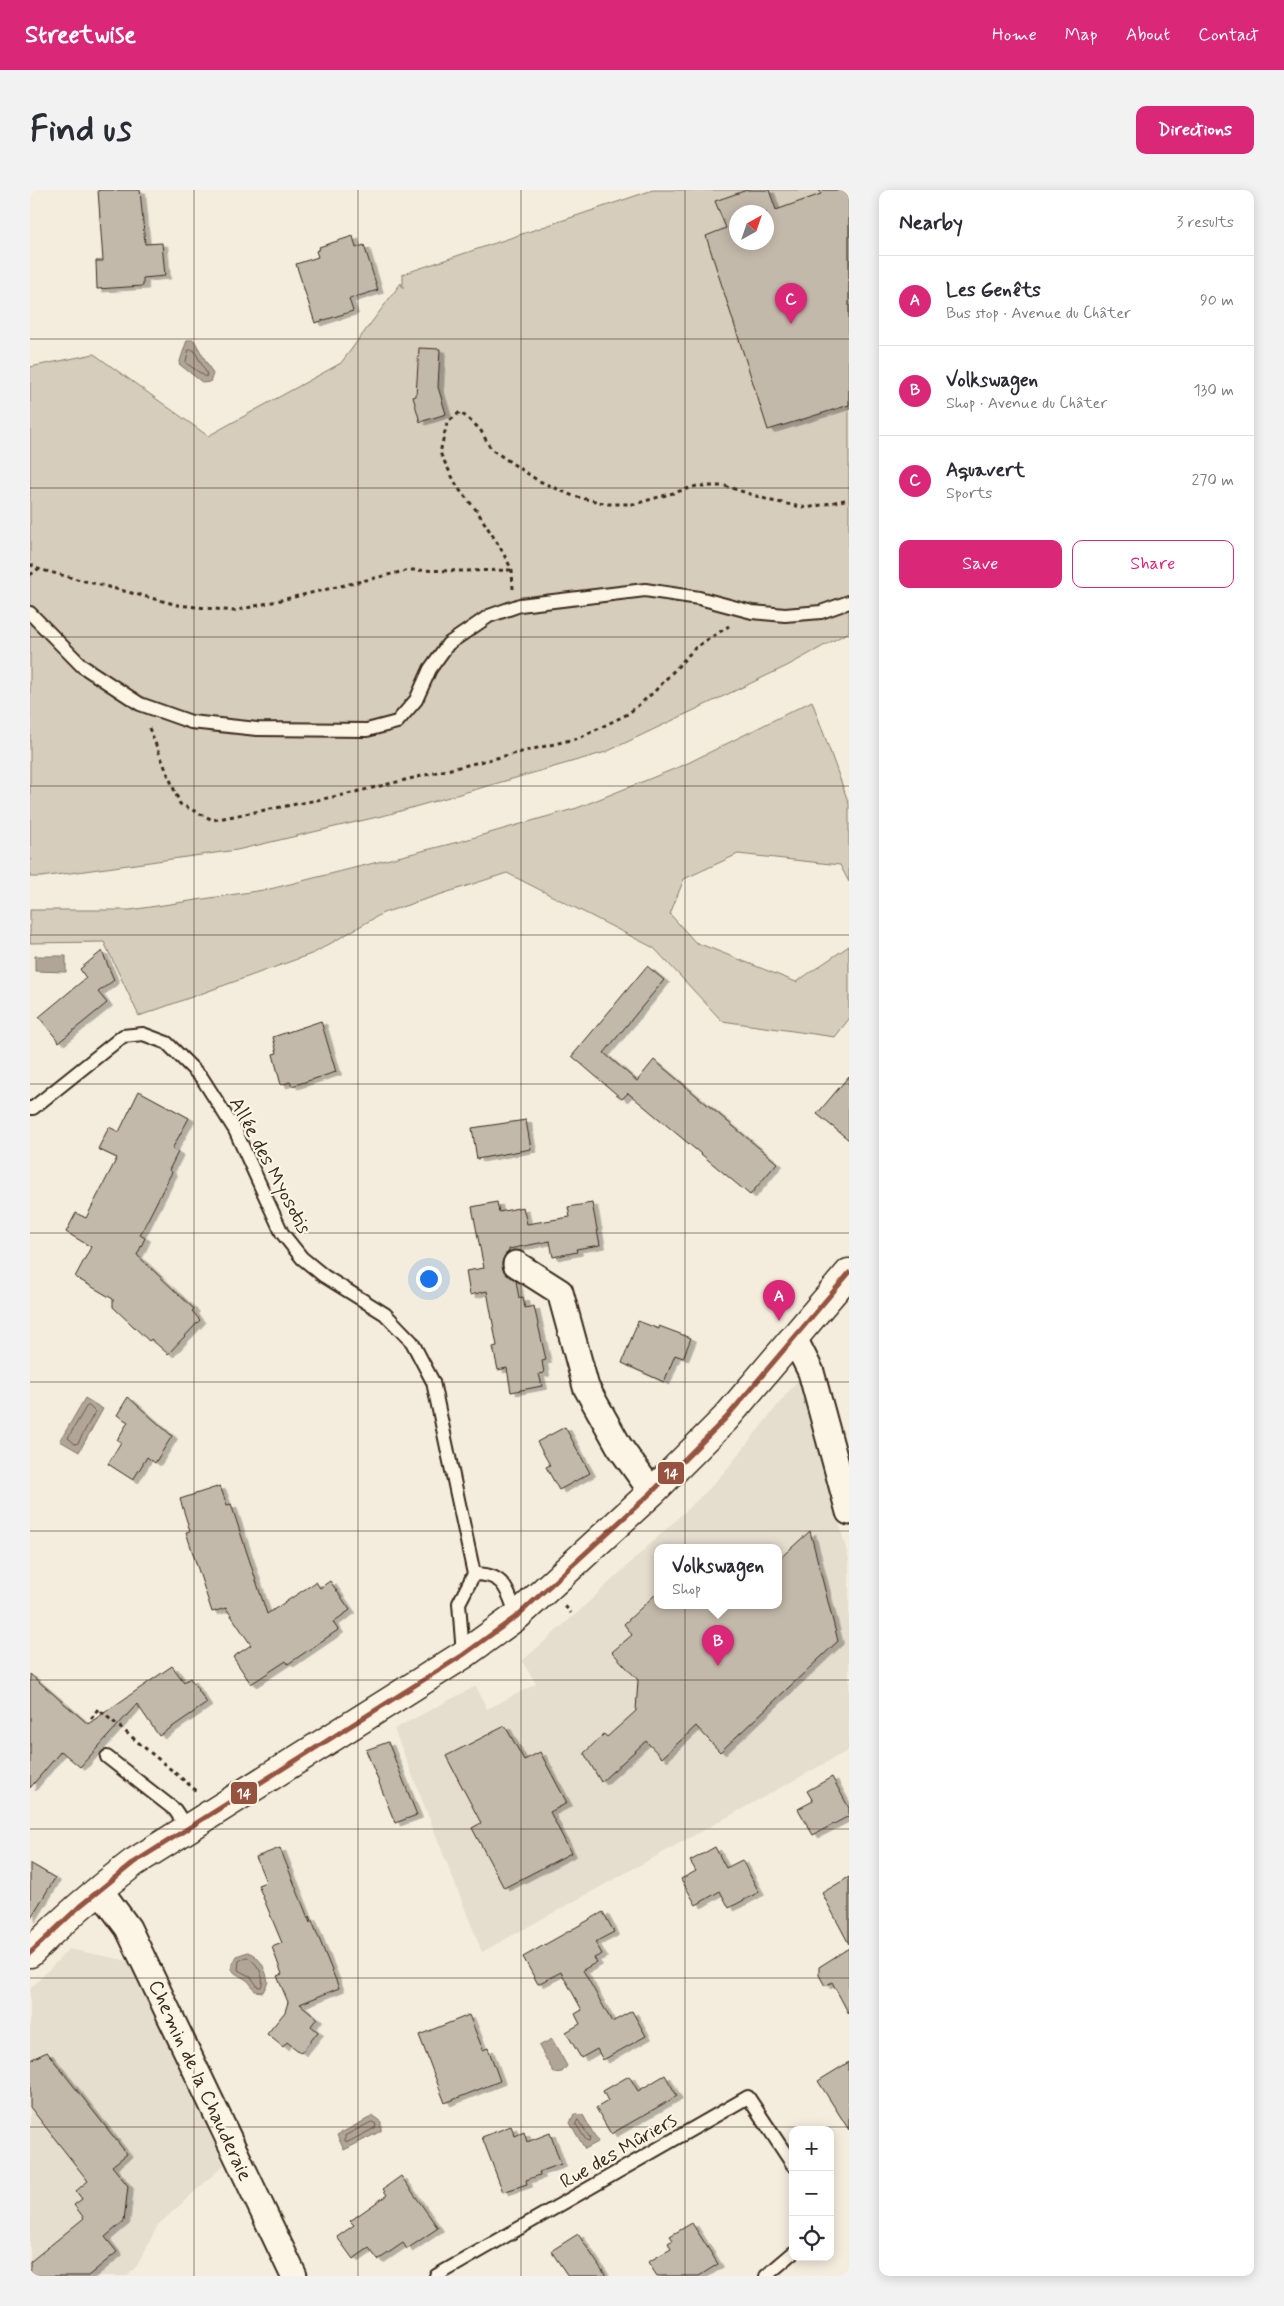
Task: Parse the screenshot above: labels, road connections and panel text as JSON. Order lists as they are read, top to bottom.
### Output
{
  "streets": {
    "street": ["Chemin de la Chauderaie"],
    "lane": ["Allée des Myosotis", "Rue des Mûriers"]
  },
  "lines": ["transit line 14"],
  "north": "top right",
  "page": {
    "header": "Streetwise",
    "nav": [
      "Home",
      "Map",
      "About",
      "Contact"
    ],
    "buttons": [
      "Directions",
      ["Save", "Share"]
    ],
    "title": "Find us",
    "heading": ["Nearby", "3 results"],
    "list": [
      {
        "mark": "A",
        "name": "Les Genêts",
        "note": "Bus stop · Avenue du Châter",
        "value": "90 m"
      },
      {
        "mark": "B",
        "name": "Volkswagen",
        "note": "Shop · Avenue du Châter",
        "value": "130 m"
      },
      {
        "mark": "C",
        "name": "Aquavert",
        "note": "Sports",
        "value": "270 m"
      }
    ],
    "pins": ["C", "A", "B"],
    "popup": ["Volkswagen", "Shop"],
    "map_buttons": ["+", "−"]
  }
}
